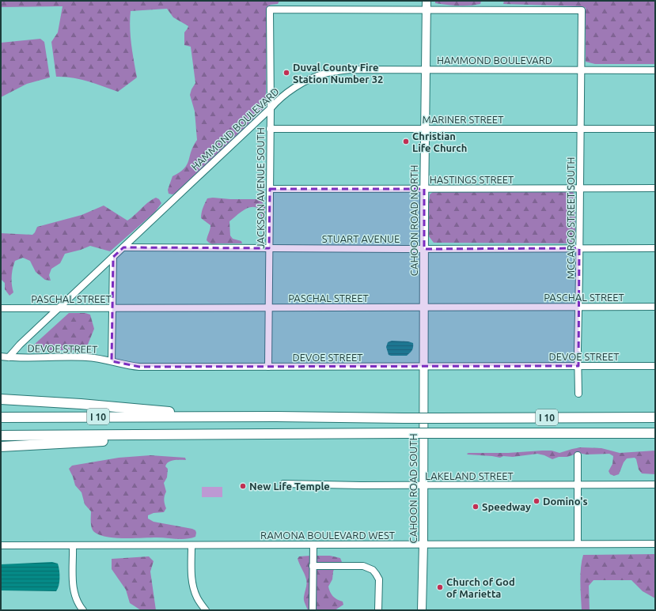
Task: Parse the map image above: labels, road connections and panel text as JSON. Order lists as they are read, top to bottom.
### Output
{
  "streets": {
    "highway": ["I 10"],
    "main road": ["CAHOON ROAD NORTH", "CAHOON ROAD SOUTH"],
    "street": [
      "HAMMOND BOULEVARD",
      "MARINER STREET",
      "HASTINGS STREET",
      "JACKSON AVENUE SOUTH",
      "MCCARGO STREET SOUTH",
      "STUART AVENUE",
      "PASCHAL STREET",
      "DEVOE STREET",
      "LAKELAND STREET",
      "RAMONA BOULEVARD WEST"
    ]
  },
  "crossings": [
    ["HAMMOND BOULEVARD", "JACKSON AVENUE SOUTH"],
    ["HAMMOND BOULEVARD", "MCCARGO STREET SOUTH"],
    ["HAMMOND BOULEVARD", "CAHOON ROAD NORTH"],
    ["HAMMOND BOULEVARD", "STUART AVENUE"],
    ["HAMMOND BOULEVARD", "PASCHAL STREET"],
    ["HAMMOND BOULEVARD", "DEVOE STREET"],
    ["MARINER STREET", "JACKSON AVENUE SOUTH"],
    ["MARINER STREET", "MCCARGO STREET SOUTH"],
    ["MARINER STREET", "CAHOON ROAD NORTH"],
    ["HASTINGS STREET", "JACKSON AVENUE SOUTH"],
    ["HASTINGS STREET", "MCCARGO STREET SOUTH"],
    ["HASTINGS STREET", "CAHOON ROAD NORTH"],
    ["JACKSON AVENUE SOUTH", "MCCARGO STREET SOUTH"],
    ["JACKSON AVENUE SOUTH", "CAHOON ROAD NORTH"],
    ["JACKSON AVENUE SOUTH", "STUART AVENUE"],
    ["JACKSON AVENUE SOUTH", "PASCHAL STREET"],
    ["JACKSON AVENUE SOUTH", "DEVOE STREET"],
    ["MCCARGO STREET SOUTH", "CAHOON ROAD NORTH"],
    ["MCCARGO STREET SOUTH", "STUART AVENUE"],
    ["MCCARGO STREET SOUTH", "PASCHAL STREET"],
    ["MCCARGO STREET SOUTH", "DEVOE STREET"],
    ["CAHOON ROAD NORTH", "STUART AVENUE"],
    ["CAHOON ROAD NORTH", "PASCHAL STREET"],
    ["DEVOE STREET", "CAHOON ROAD SOUTH"],
    ["LAKELAND STREET", "CAHOON ROAD SOUTH"],
    ["CAHOON ROAD SOUTH", "RAMONA BOULEVARD WEST"]
  ],
  "places": [
    "Duval County Fire Station Number 32",
    "Christian Life Church",
    "New Life Temple",
    "Domino's",
    "Speedway",
    "Church of God of Marietta"
  ]
}
